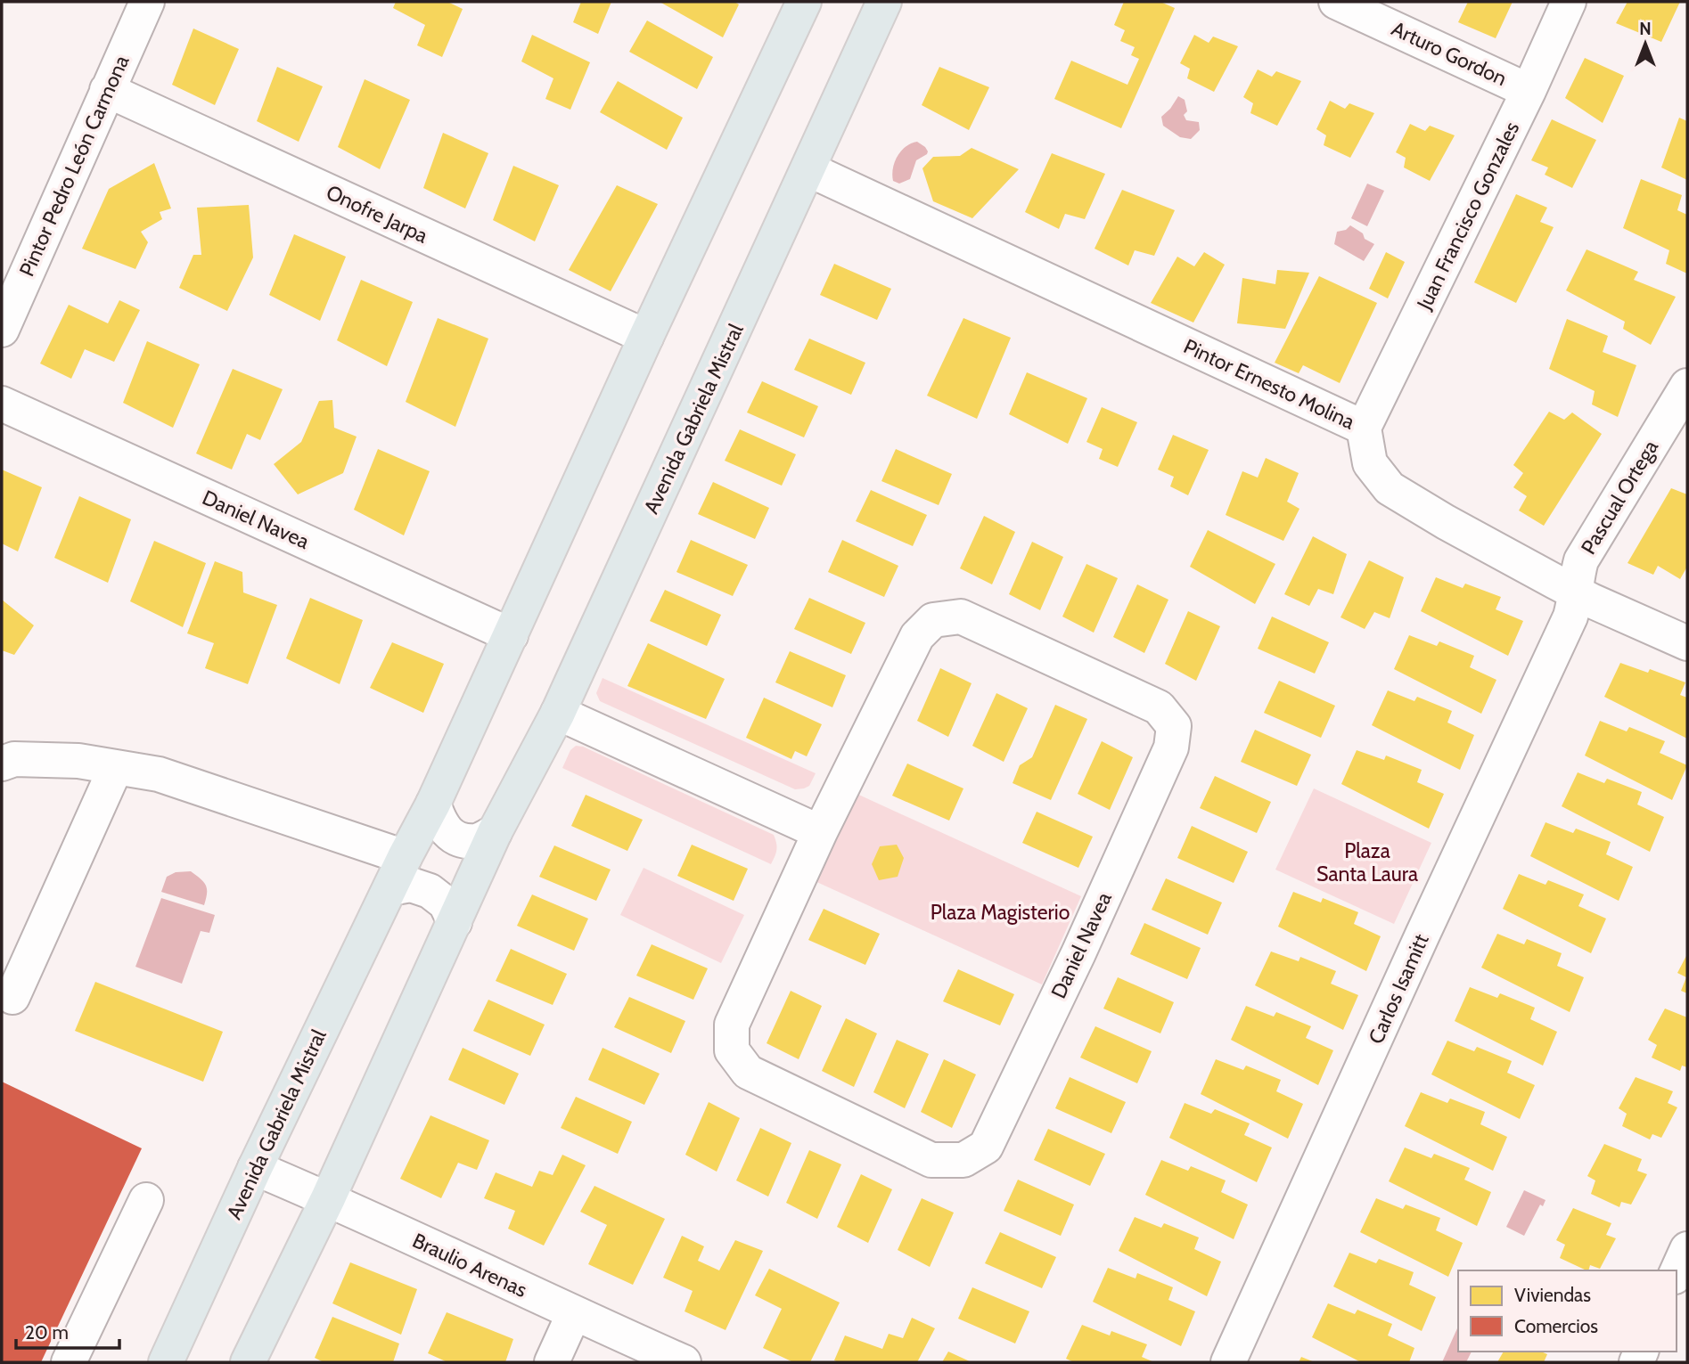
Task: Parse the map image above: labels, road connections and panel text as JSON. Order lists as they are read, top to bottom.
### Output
{
  "streets": {
    "main road": ["Avenida Gabriela Mistral"],
    "street": [
      "Arturo Gordon",
      "Pintor Pedro León Carmona",
      "Onofre Jarpa",
      "Juan Francisco Gonzales",
      "Pintor Ernesto Molina",
      "Pascual Ortega",
      "Daniel Navea",
      "Carlos Isamitt",
      "Braulio Arenas"
    ]
  },
  "crossings": [
    ["Arturo Gordon", "Juan Francisco Gonzales"],
    ["Pintor Pedro León Carmona", "Onofre Jarpa"],
    ["Onofre Jarpa", "Avenida Gabriela Mistral"],
    ["Juan Francisco Gonzales", "Pintor Ernesto Molina"],
    ["Pintor Ernesto Molina", "Avenida Gabriela Mistral"],
    ["Pintor Ernesto Molina", "Pascual Ortega"],
    ["Pintor Ernesto Molina", "Carlos Isamitt"],
    ["Avenida Gabriela Mistral", "Daniel Navea"],
    ["Avenida Gabriela Mistral", "Braulio Arenas"],
    ["Pascual Ortega", "Carlos Isamitt"]
  ],
  "parks": ["Plaza Santa Laura", "Plaza Magisterio"],
  "legend": ["Viviendas", "Comercios"],
  "scale_bar": "20 m",
  "north": "top"
}
